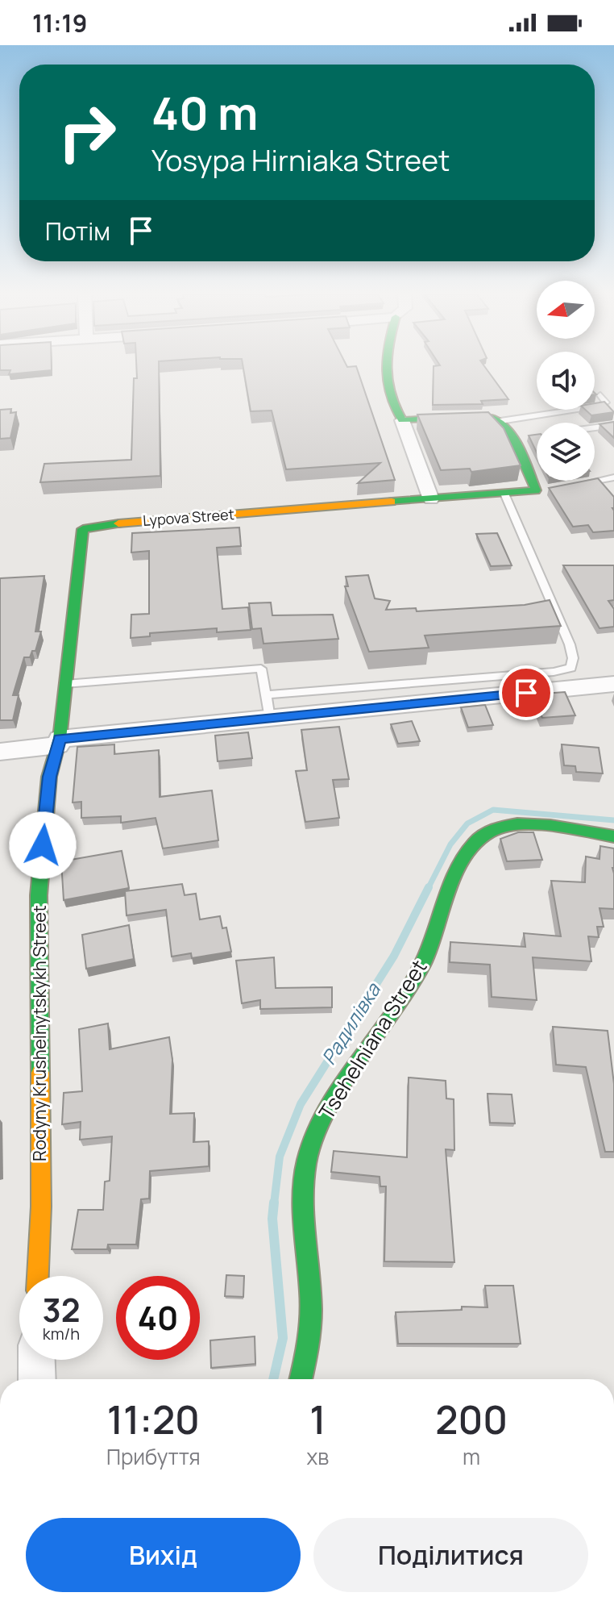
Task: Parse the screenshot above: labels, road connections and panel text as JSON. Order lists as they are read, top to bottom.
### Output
{
  "streets": {
    "street": ["Lypova Street", "Rodyny Krushelnytskykh Street", "Tsehelniana Street"]
  },
  "crossings": [
    ["Lypova Street", "Rodyny Krushelnytskykh Street"]
  ],
  "water": ["Радилівка"],
  "north": "left",
  "page": {
    "status": "11:19",
    "turn": ["40 m", "Yosypa Hirniaka Street"],
    "then": "Потім",
    "speed": "32 km/h",
    "limit": "40",
    "eta": [
      "11:20",
      "Прибуття",
      "1",
      "хв",
      "200",
      "m"
    ],
    "buttons": ["Вихід", "Поділитися"]
  }
}
